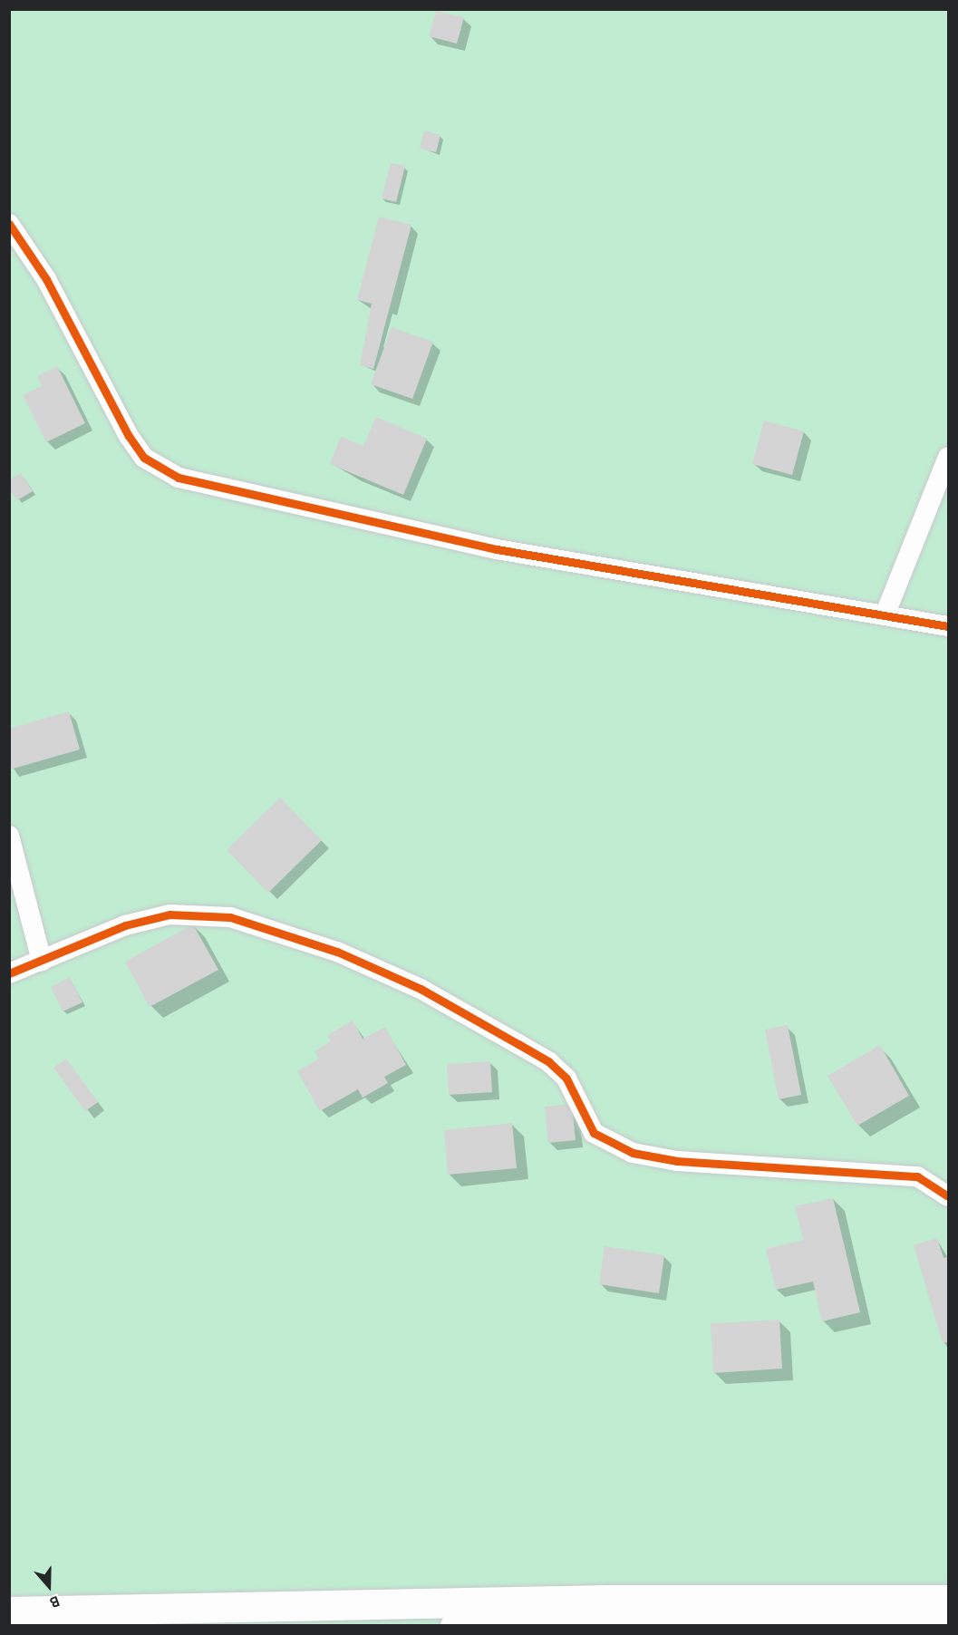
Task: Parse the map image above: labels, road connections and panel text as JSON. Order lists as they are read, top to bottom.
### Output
{
  "north": "bottom"
}
